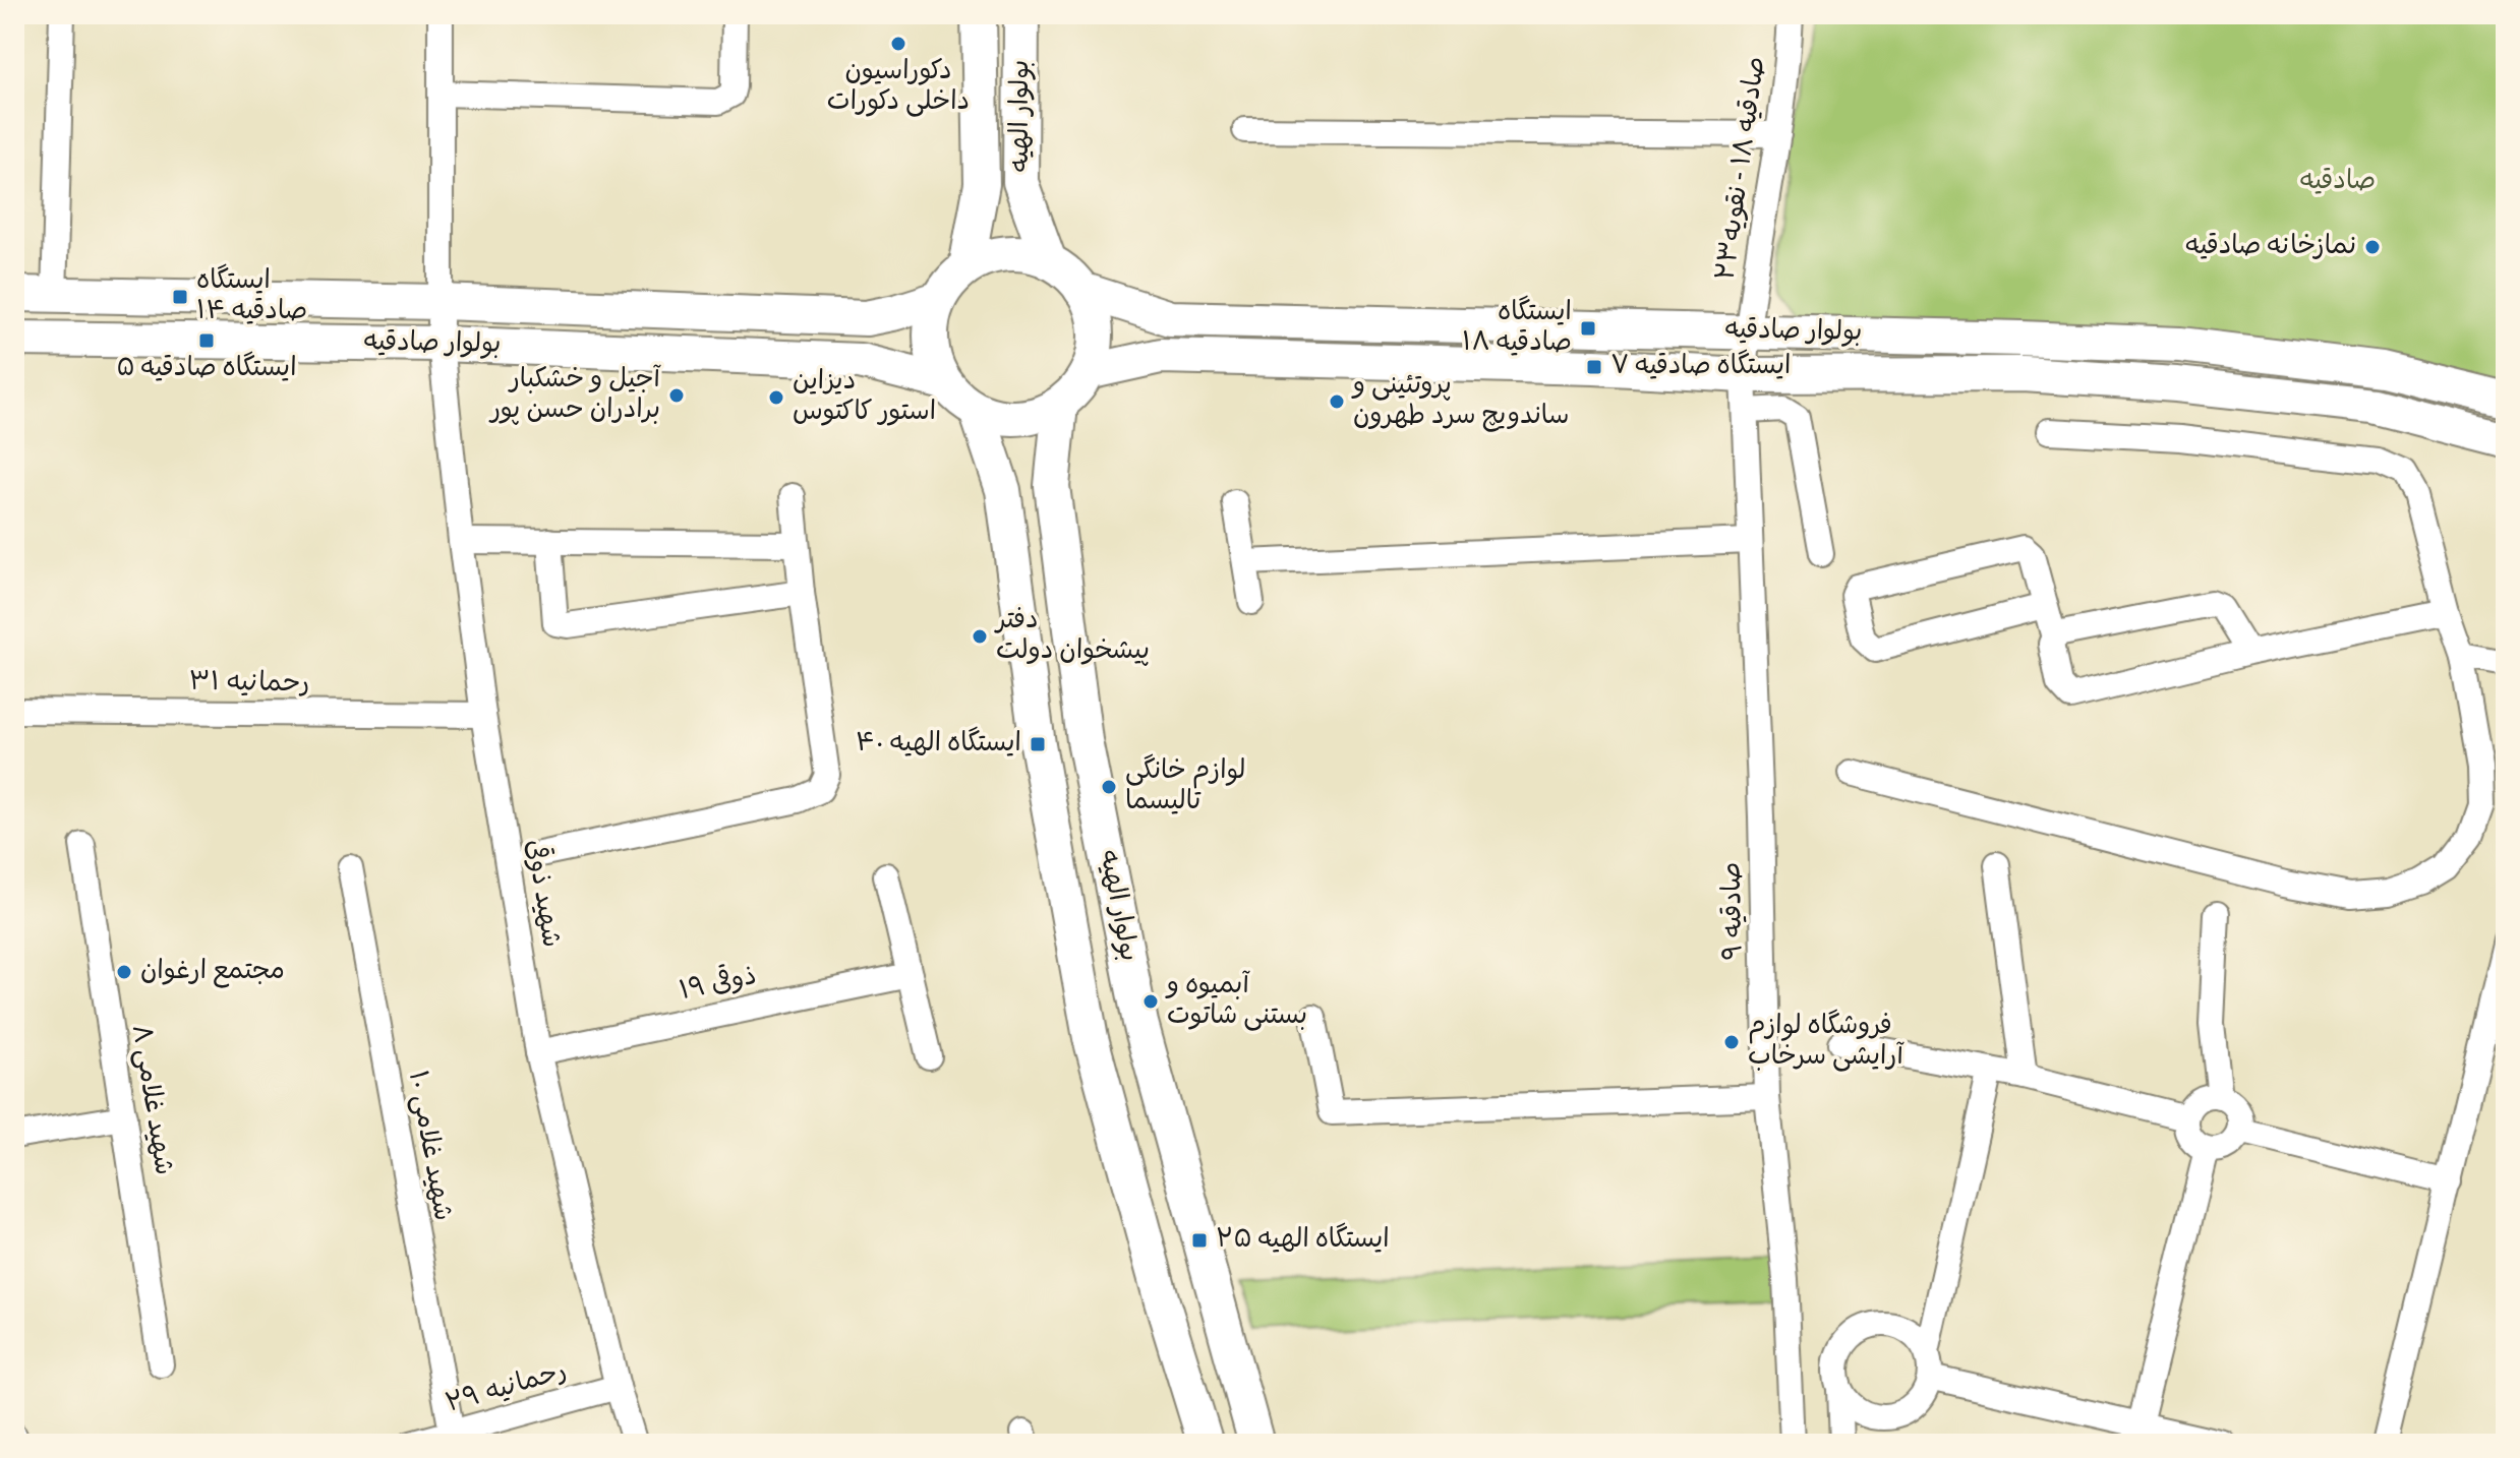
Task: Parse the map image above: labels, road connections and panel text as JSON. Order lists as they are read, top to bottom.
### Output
{
  "streets": {
    "main road": ["بولوار الهیه", "بولوار صادقیه"],
    "street": [
      "صادقیه ۱۸ - نقویه۲۳",
      "رحمانیه ۳۱",
      "شهید ذوقی",
      "صادقیه ۹",
      "ذوقی ۱۹",
      "شهید غلامی ۸",
      "شهید غلامی ۱۰",
      "رحمانیه ۲۹"
    ]
  },
  "crossings": [
    ["بولوار الهیه", "بولوار صادقیه"],
    ["صادقیه ۱۸ - نقویه۲۳", "بولوار صادقیه"],
    ["صادقیه ۱۸ - نقویه۲۳", "صادقیه ۹"],
    ["بولوار صادقیه", "شهید ذوقی"],
    ["بولوار صادقیه", "صادقیه ۹"],
    ["رحمانیه ۳۱", "شهید ذوقی"],
    ["شهید ذوقی", "ذوقی ۱۹"],
    ["شهید ذوقی", "رحمانیه ۲۹"],
    ["شهید غلامی ۱۰", "رحمانیه ۲۹"]
  ],
  "parks": ["صادقیه"],
  "places": {
    "other": [
      "دکوراسیون داخلی دکورات",
      "نمازخانه صادقیه",
      "آجیل و خشکبار برادران حسن پور",
      "دیزاین استور کاکتوس",
      "پروتئینی و ساندویچ سرد طهرون",
      "دفتر پیشخوان دولت",
      "لوازم خانگی تالیسما",
      "مجتمع ارغوان",
      "آبمیوه و بستنی شاتوت",
      "فروشگاه لوازم آرایشی سرخاب"
    ],
    "transit": [
      "ایستگاه صادقیه ۱۴",
      "ایستگاه صادقیه ۱۸",
      "ایستگاه صادقیه ۵",
      "ایستگاه صادقیه ۷",
      "ایستگاه الهیه ۴۰",
      "ایستگاه الهیه ۲۵"
    ]
  }
}
